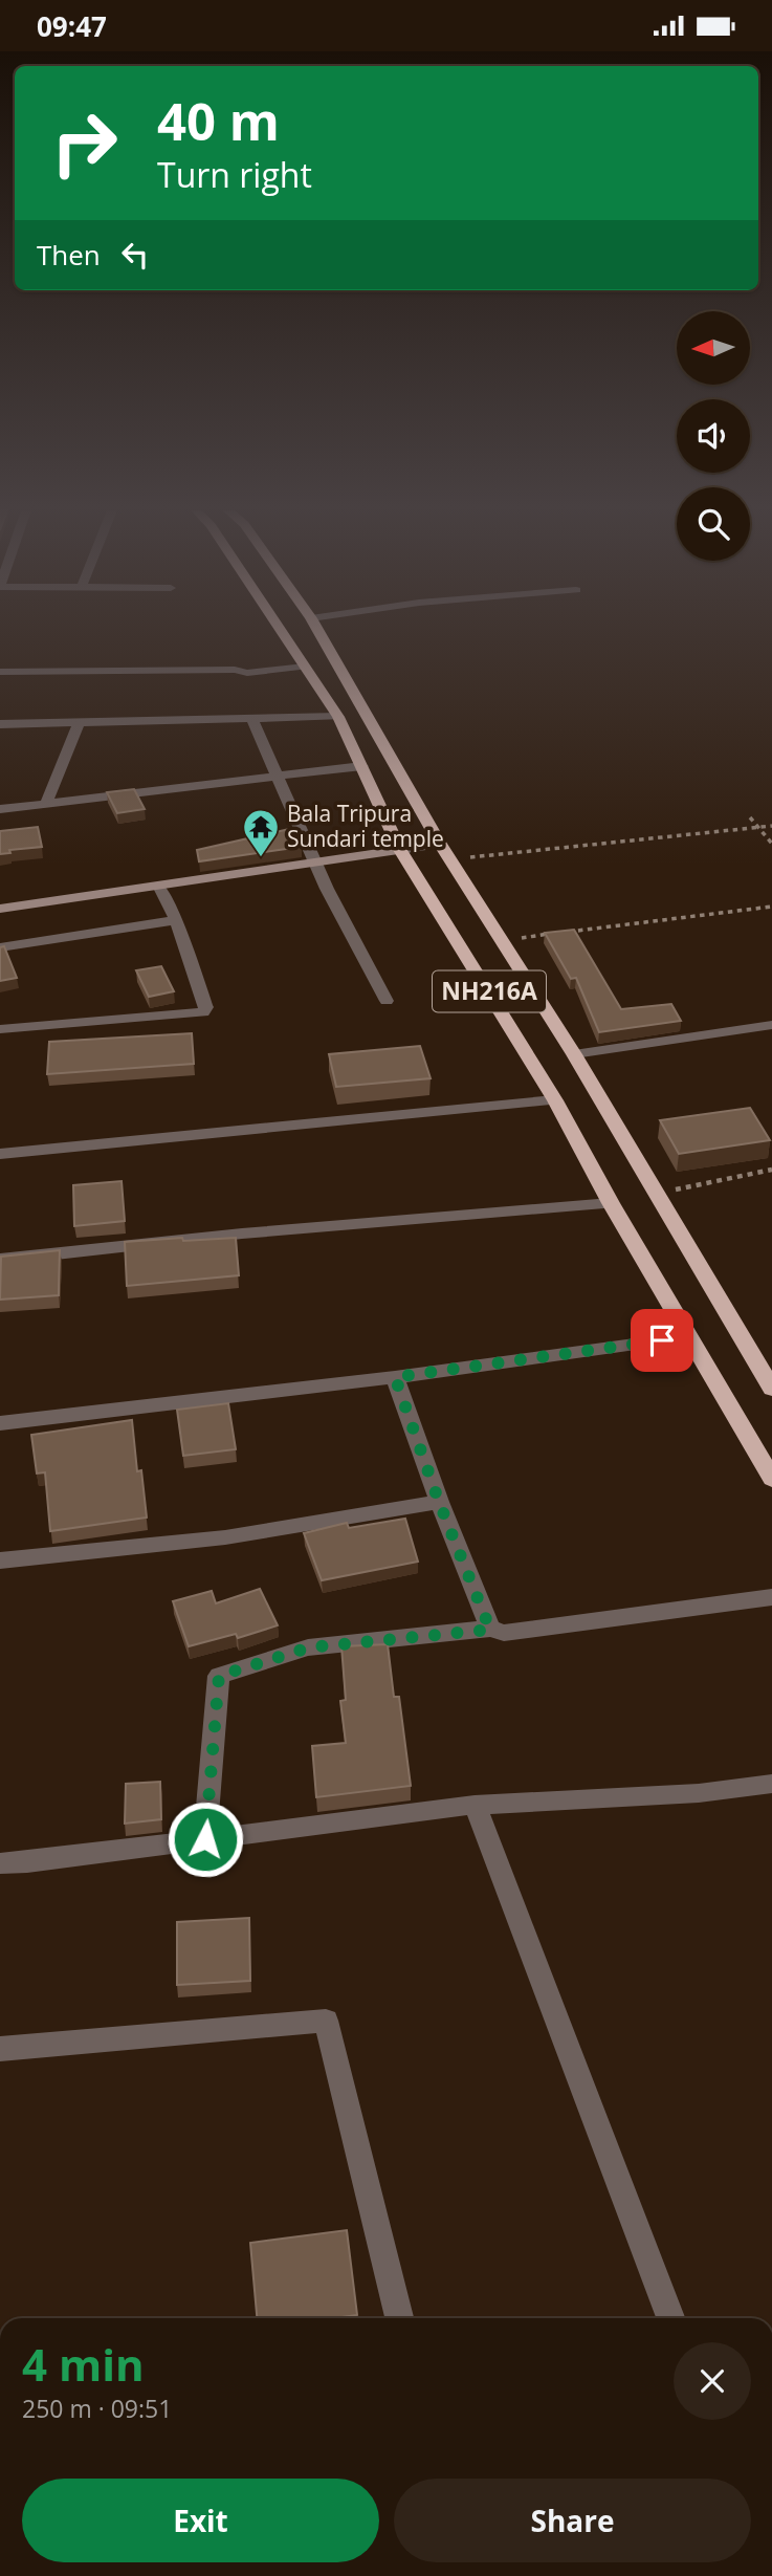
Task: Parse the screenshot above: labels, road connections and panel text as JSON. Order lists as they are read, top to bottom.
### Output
{
  "streets": {
    "highway": ["NH216A"]
  },
  "places": {
    "temple": ["Bala Tripura Sundari temple"]
  },
  "north": "left",
  "page": {
    "status": "09:47",
    "turn": ["40 m", "Turn right"],
    "then": "Then",
    "heading": ["4 min", "250 m · 09:51"],
    "buttons": ["Exit", "Share"]
  }
}
